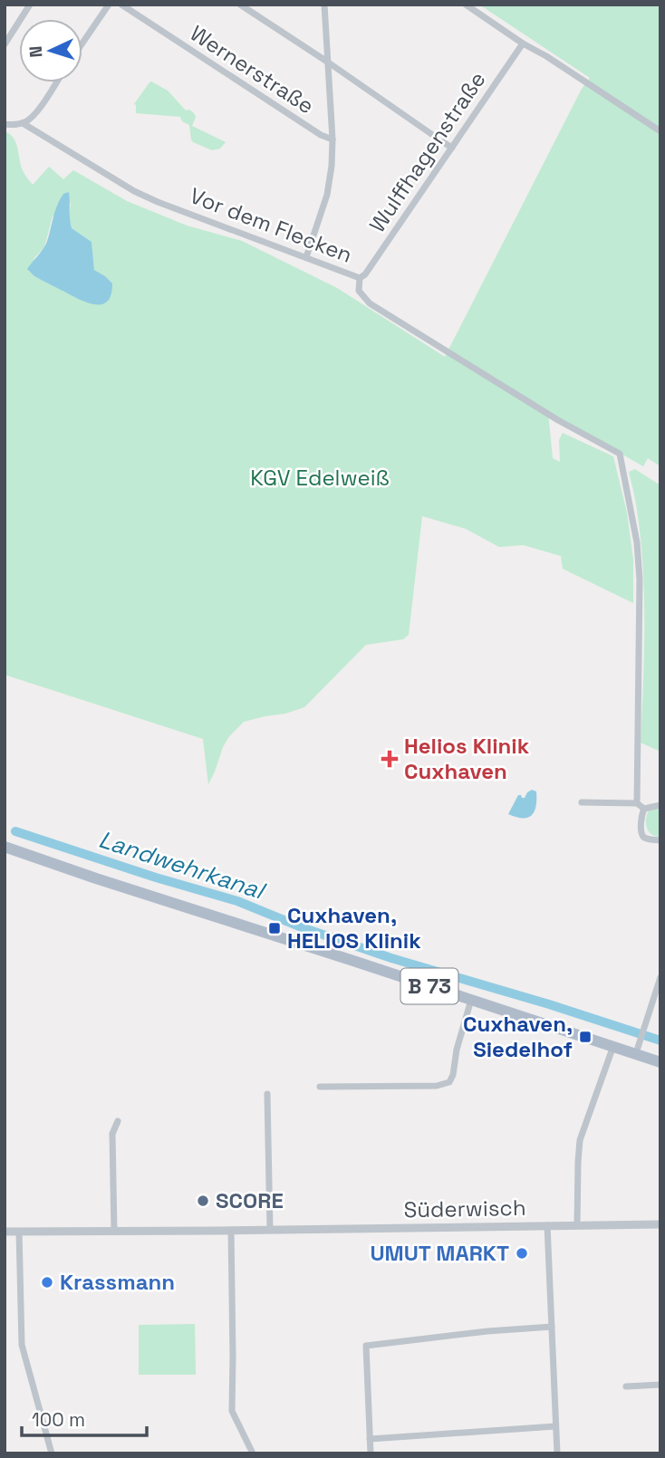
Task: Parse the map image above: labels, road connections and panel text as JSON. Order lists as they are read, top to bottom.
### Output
{
  "streets": {
    "main road": ["B 73"],
    "street": [
      "Wernerstraße",
      "Wulffhagenstraße",
      "Vor dem Flecken",
      "Süderwisch"
    ]
  },
  "crossings": [
    ["Wulffhagenstraße", "Vor dem Flecken"]
  ],
  "water": ["Landwehrkanal"],
  "parks": ["KGV Edelweiß"],
  "places": {
    "health": ["Helios Klinik Cuxhaven"],
    "transit": ["Cuxhaven, HELIOS Klinik", "Cuxhaven, Siedelhof"],
    "other": ["SCORE", "UMUT MARKT", "Krassmann"]
  },
  "scale_bar": "100 m",
  "north": "left"
}
